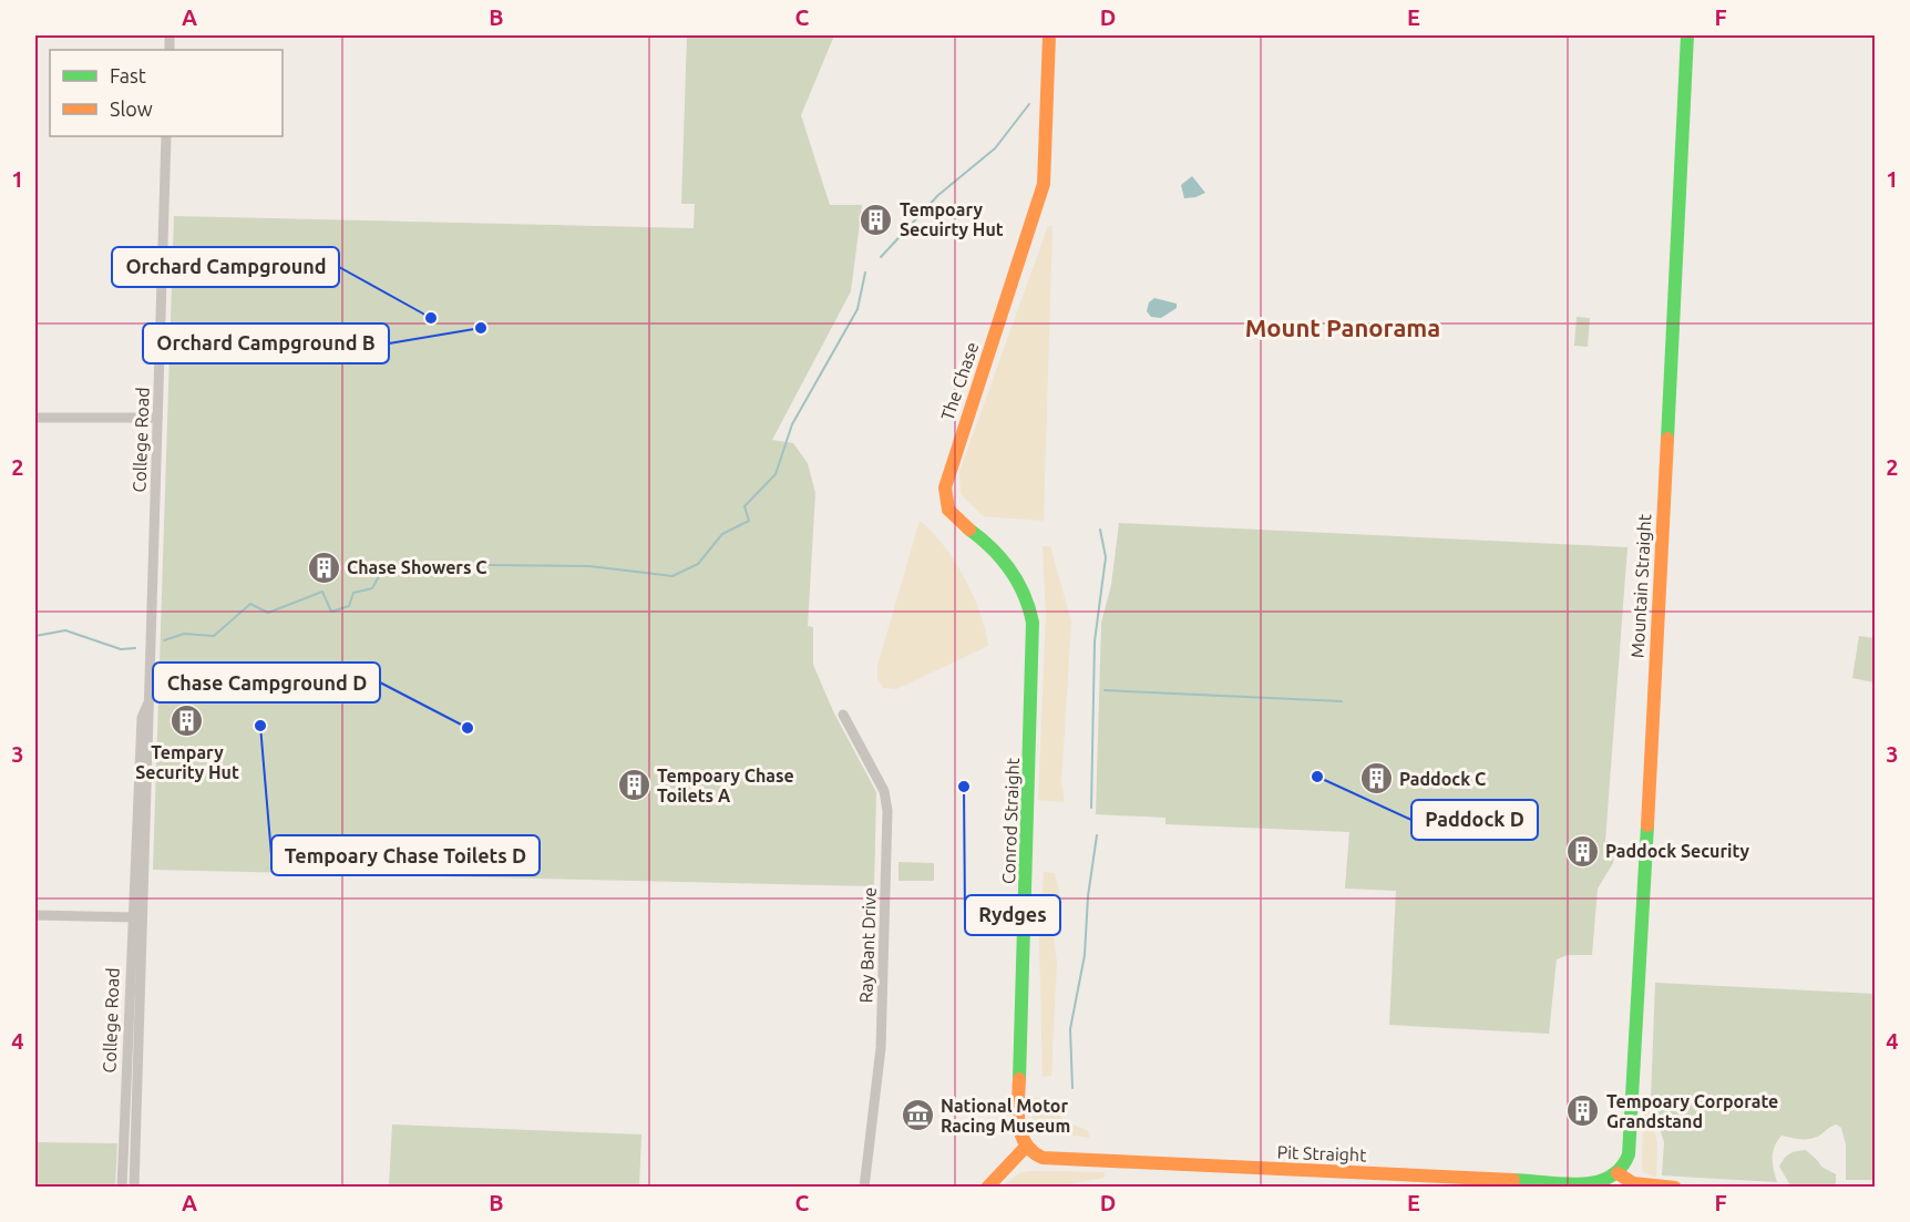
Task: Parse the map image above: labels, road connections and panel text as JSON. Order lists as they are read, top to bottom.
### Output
{
  "streets": {
    "street": [
      "The Chase",
      "College Road",
      "Mountain Straight",
      "Conrod Straight",
      "Ray Bant Drive",
      "Pit Straight"
    ]
  },
  "crossings": [
    ["The Chase", "Conrod Straight"],
    ["Mountain Straight", "Pit Straight"],
    ["Conrod Straight", "Pit Straight"]
  ],
  "districts": ["Mount Panorama"],
  "places": {
    "building": [
      "Tempoary Secuirty Hut",
      "Chase Showers C",
      "Tempary Security Hut",
      "Paddock C",
      "Tempoary Chase Toilets A",
      "Paddock Security",
      "Tempoary Corporate Grandstand"
    ],
    "other": [
      "Orchard Campground",
      "Orchard Campground B",
      "Tempoary Chase Toilets D",
      "Chase Campground D",
      "Paddock D",
      "Rydges"
    ],
    "museum": ["National Motor Racing Museum"]
  },
  "legend": ["Fast", "Slow"],
  "grid": {
    "columns": [
      "A",
      "B",
      "C",
      "D",
      "E",
      "F"
    ],
    "rows": [
      "1",
      "2",
      "3",
      "4"
    ]
  }
}
